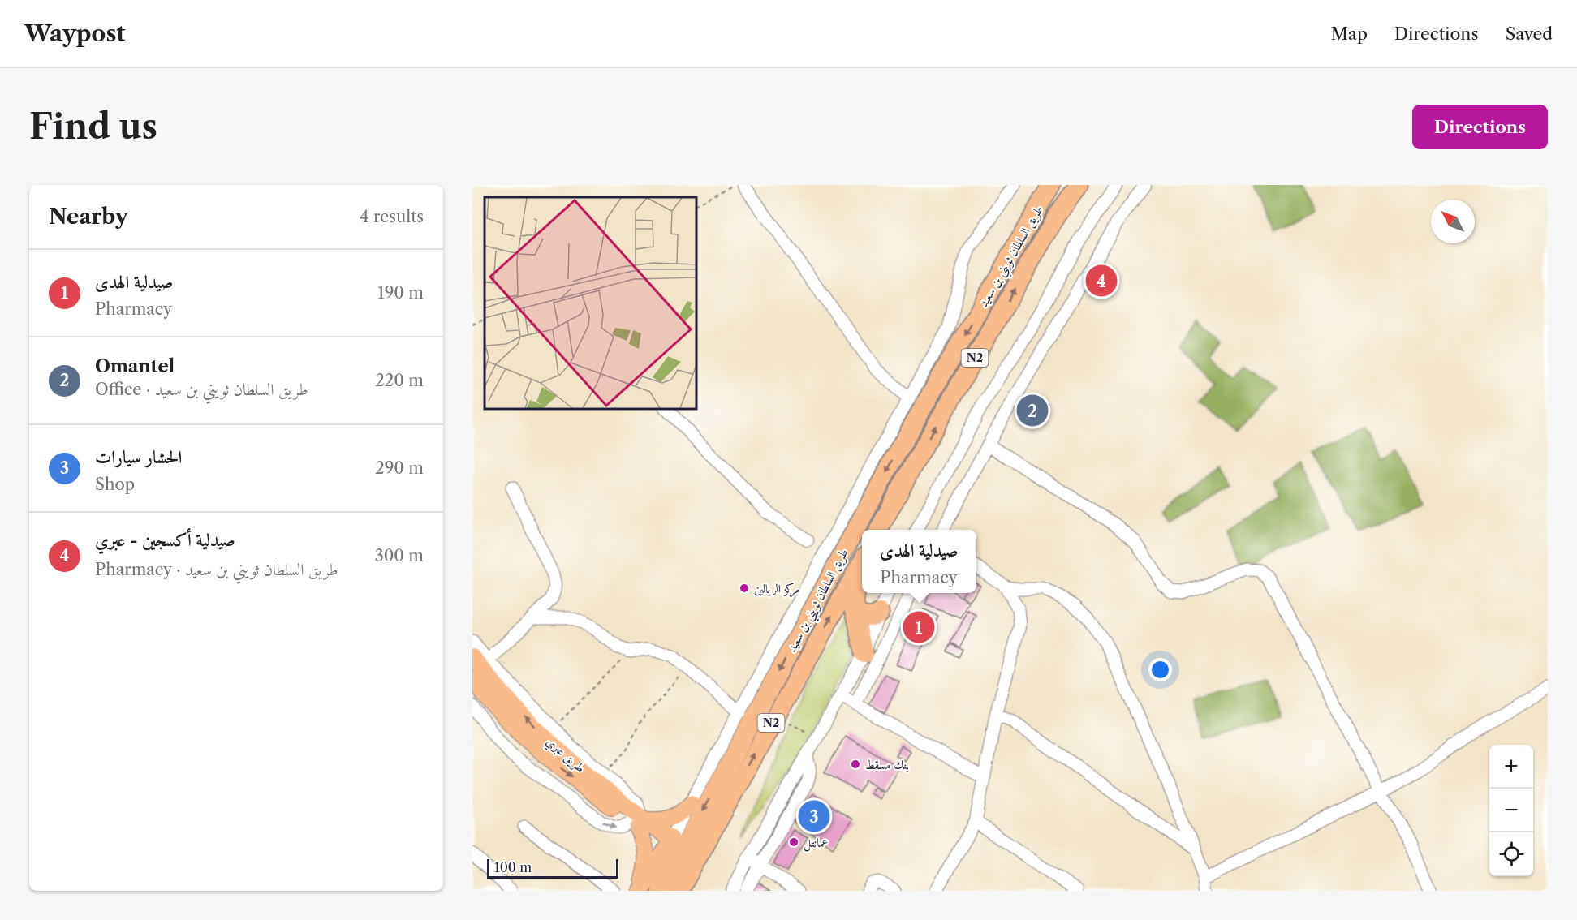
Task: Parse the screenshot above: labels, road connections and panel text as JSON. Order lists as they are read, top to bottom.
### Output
{
  "streets": {
    "highway": ["طريق السلطان ثويني بن سعيد", "N2"],
    "main road": ["طريق عبري"]
  },
  "places": ["مركز الريالين", "بنك مسقط", "عمانتل"],
  "scale_bar": "100 m",
  "north": "top left",
  "page": {
    "header": "Waypost",
    "nav": ["Map", "Directions", "Saved"],
    "buttons": "Directions",
    "title": "Find us",
    "heading": ["Nearby", "4 results"],
    "list": [
      {
        "mark": "1",
        "name": "صيدلية الهدى",
        "note": "Pharmacy",
        "value": "190 m"
      },
      {
        "mark": "2",
        "name": "Omantel",
        "note": "Office · طريق السلطان ثويني بن سعيد",
        "value": "220 m"
      },
      {
        "mark": "3",
        "name": "الحشار سيارات",
        "note": "Shop",
        "value": "290 m"
      },
      {
        "mark": "4",
        "name": "صيدلية أكسجين - عبري",
        "note": "Pharmacy · طريق السلطان ثويني بن سعيد",
        "value": "300 m"
      }
    ],
    "pins": [
      "4",
      "2",
      "1",
      "3"
    ],
    "popup": ["صيدلية الهدى", "Pharmacy"],
    "map_buttons": ["+", "−"],
    "scale": "100 m"
  }
}
